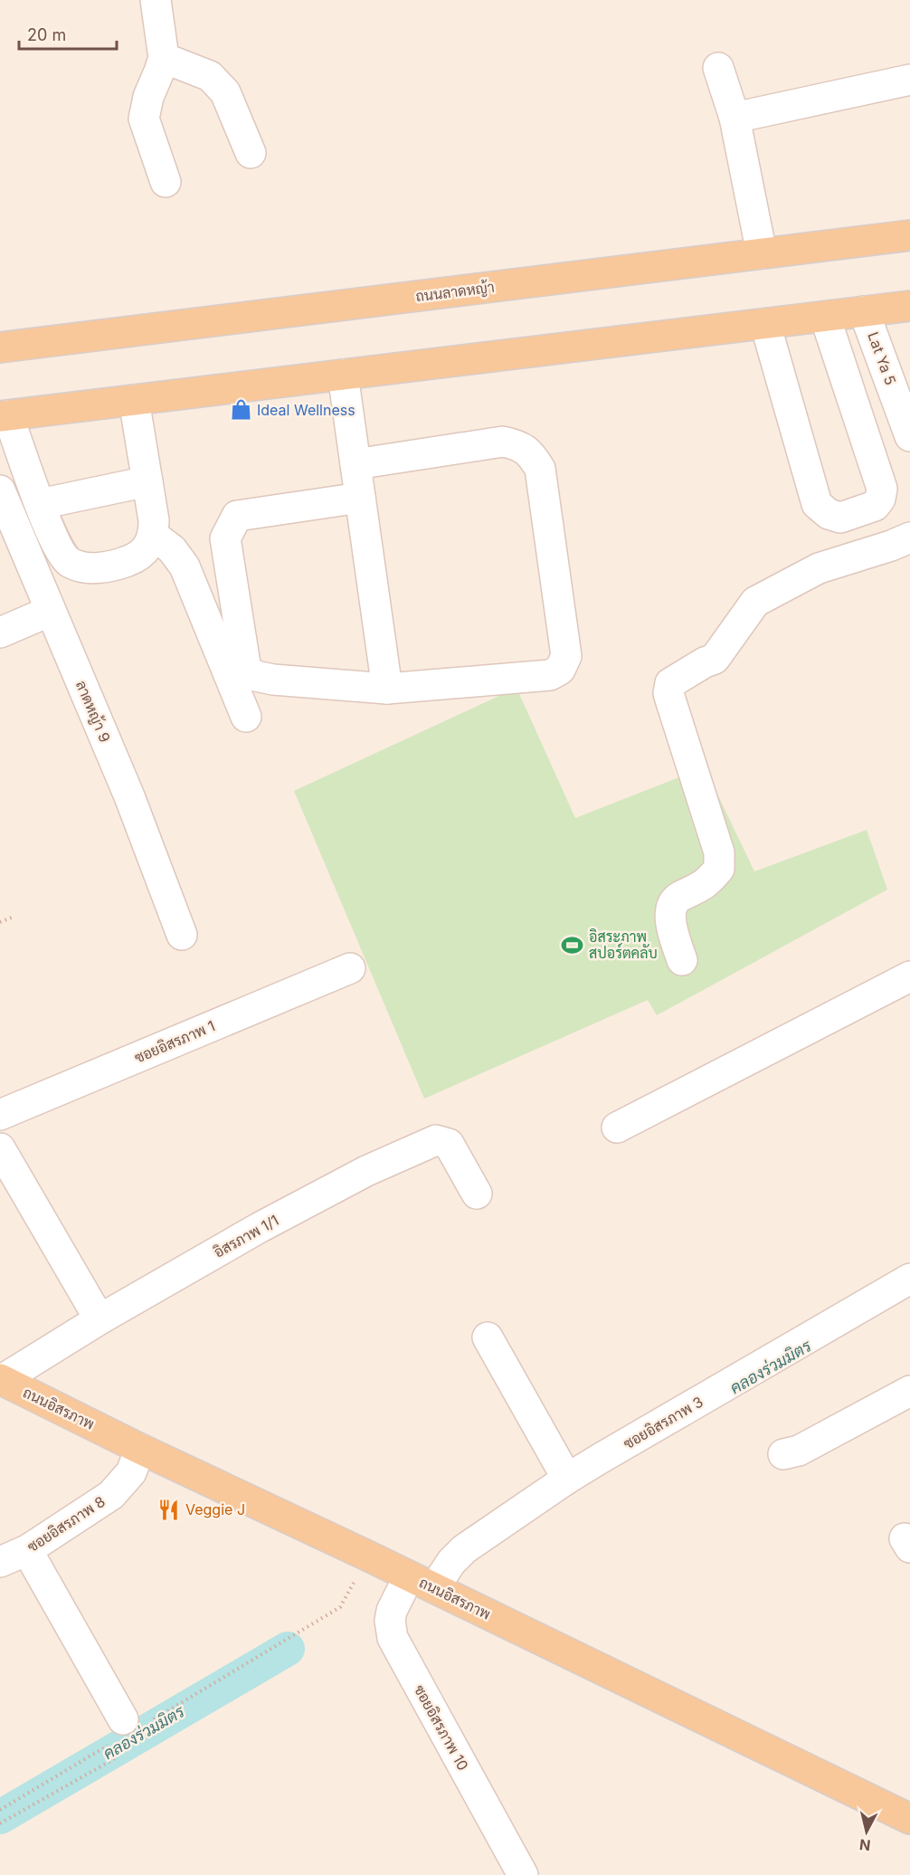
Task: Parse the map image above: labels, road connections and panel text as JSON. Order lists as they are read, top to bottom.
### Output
{
  "streets": {
    "main road": ["ถนนลาดหญ้า", "ถนนอิสรภาพ"],
    "street": [
      "Lat Ya 5",
      "ลาดหญ้า 9",
      "ซอยอิสรภาพ 1",
      "อิสรภาพ 1/1",
      "ซอยอิสรภาพ 3",
      "ซอยอิสรภาพ 8",
      "ซอยอิสรภาพ 10"
    ]
  },
  "crossings": [
    ["อิสรภาพ 1/1", "ถนนอิสรภาพ"],
    ["ถนนอิสรภาพ", "ซอยอิสรภาพ 3"],
    ["ถนนอิสรภาพ", "ซอยอิสรภาพ 8"],
    ["ถนนอิสรภาพ", "ซอยอิสรภาพ 10"],
    ["ซอยอิสรภาพ 3", "ซอยอิสรภาพ 10"]
  ],
  "water": ["คลองร่วมมิตร"],
  "places": {
    "shop": ["Ideal Wellness"],
    "sports": ["อิสระภาพ สปอร์ตคลับ"],
    "restaurant": ["Veggie J"]
  },
  "scale_bar": "20 m",
  "north": "bottom"
}
